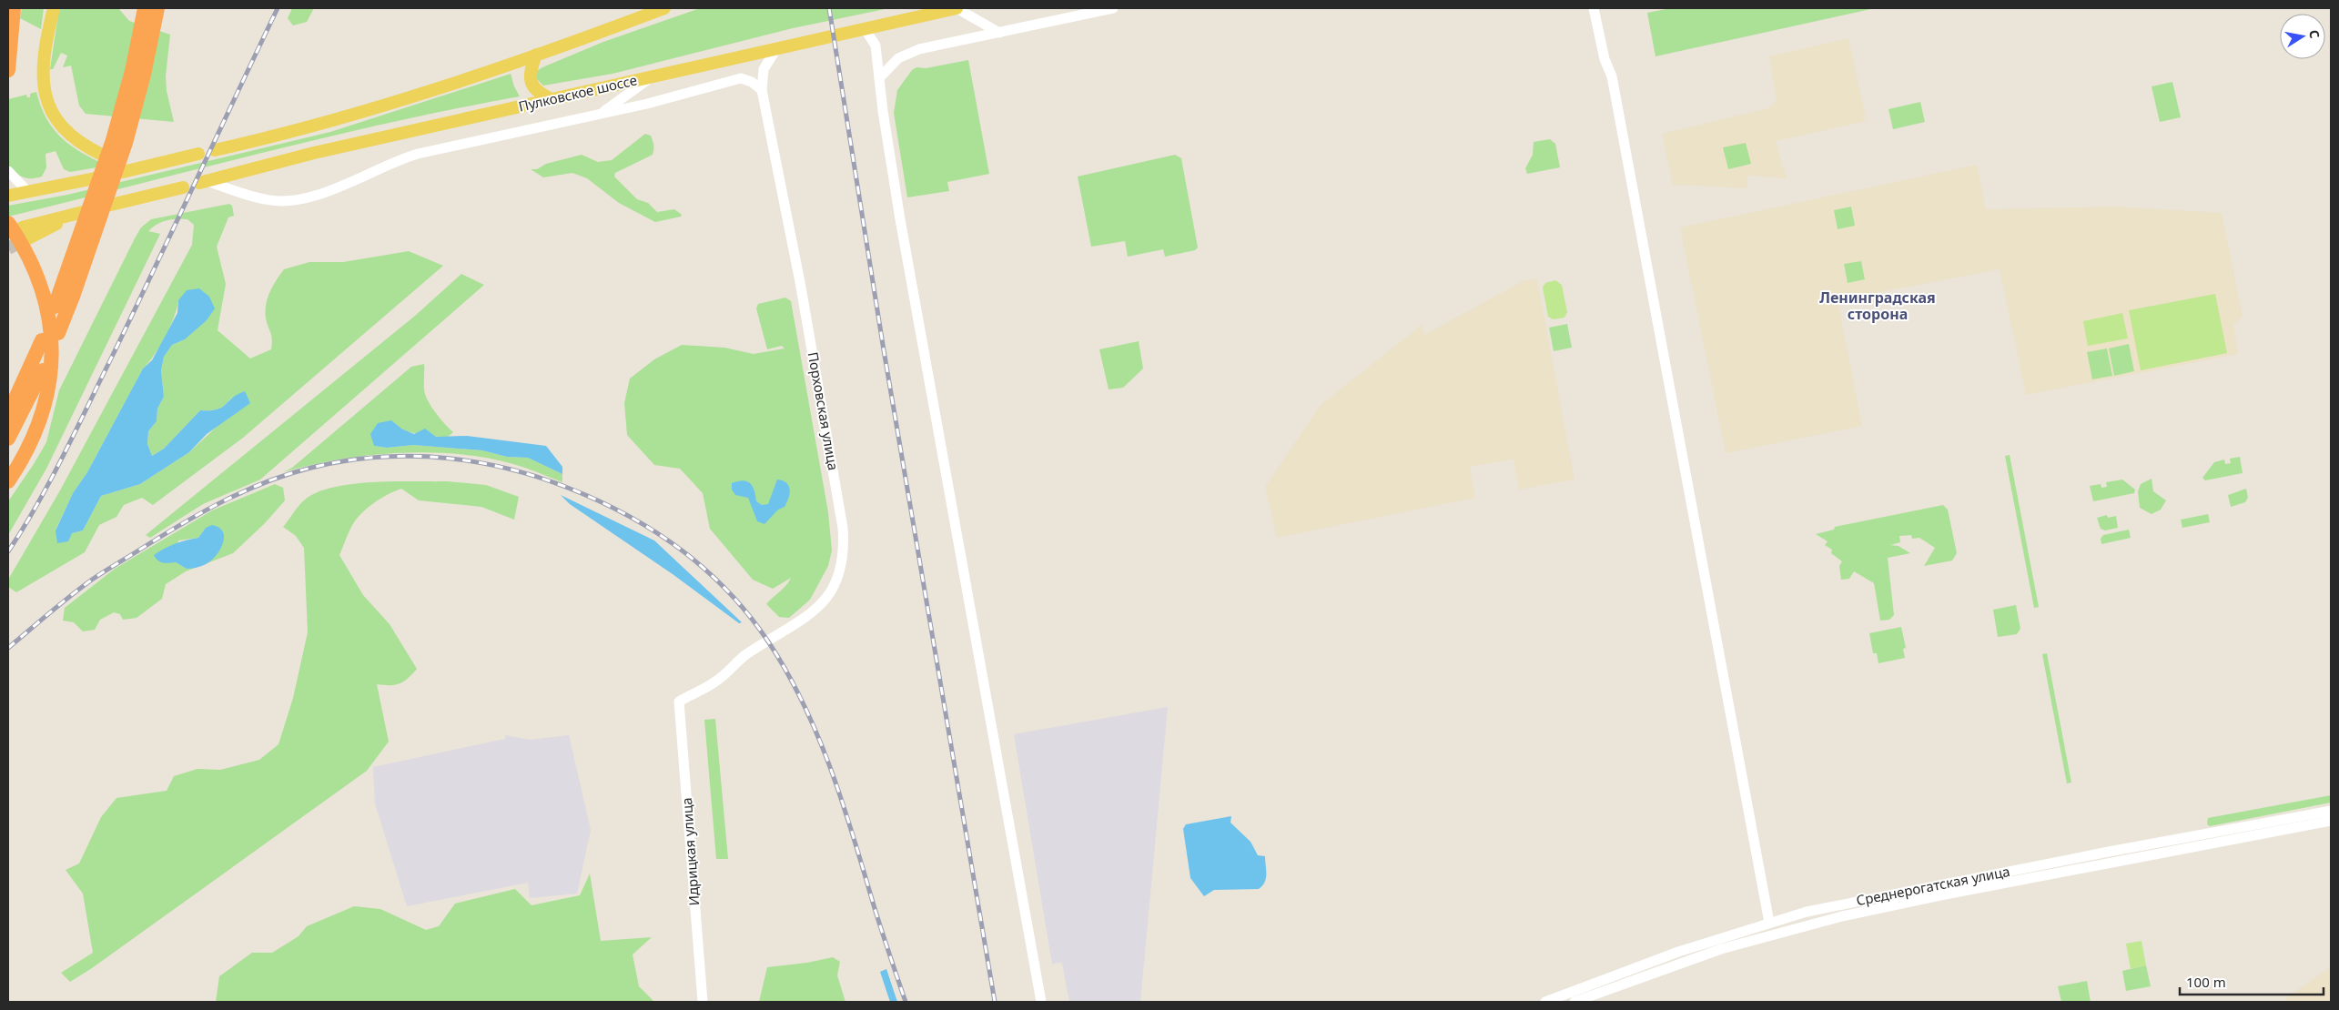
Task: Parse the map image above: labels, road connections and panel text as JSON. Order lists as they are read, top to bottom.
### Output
{
  "streets": {
    "main road": ["Пулковское шоссе"],
    "street": ["Порховская улица", "Идрицкая улица", "Среднерогатская улица"]
  },
  "crossings": [
    ["Пулковское шоссе", "Порховская улица"],
    ["Порховская улица", "Идрицкая улица"]
  ],
  "districts": ["Ленинградская сторона"],
  "scale_bar": "100 m",
  "north": "right"
}
